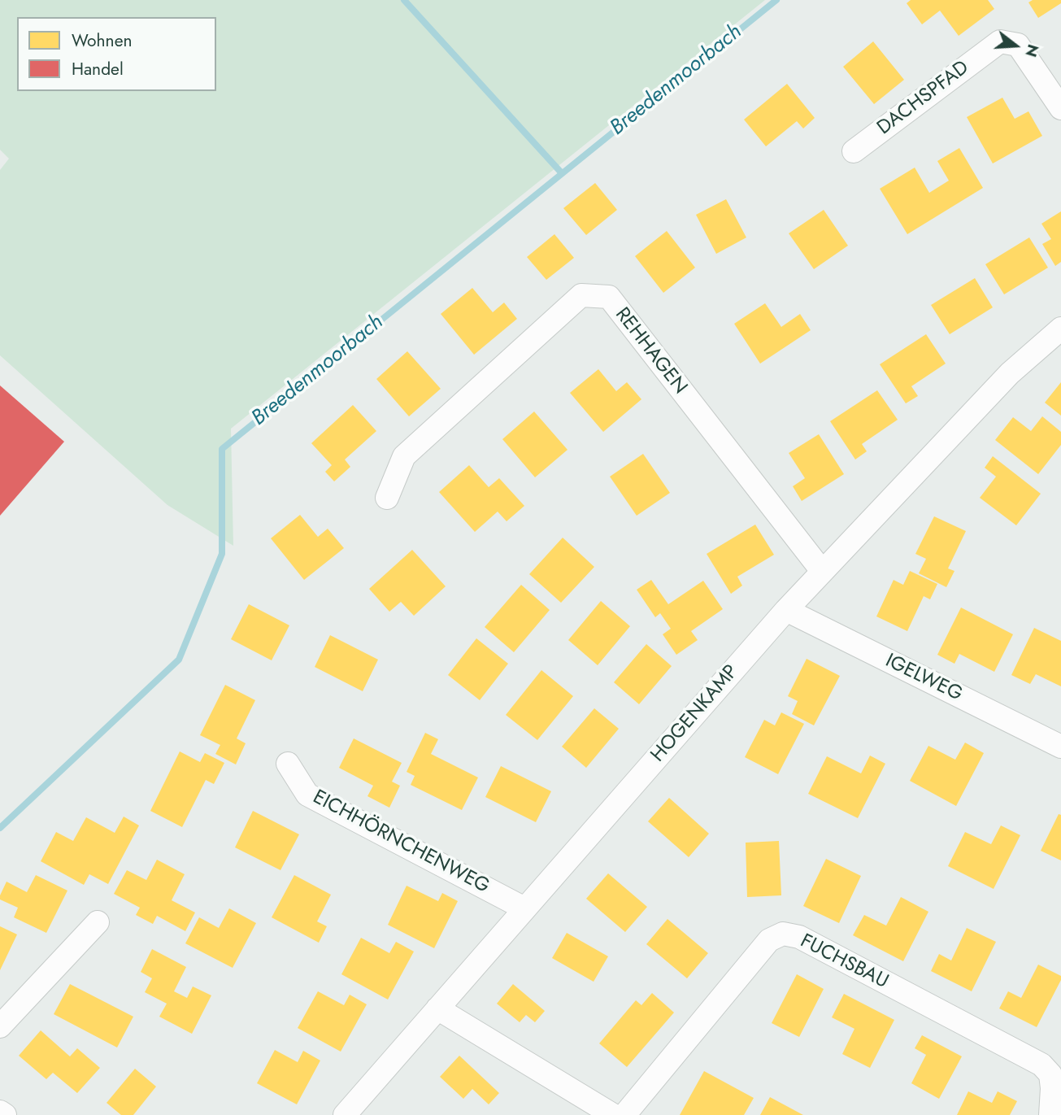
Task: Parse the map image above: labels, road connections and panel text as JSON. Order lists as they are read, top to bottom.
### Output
{
  "streets": {
    "street": [
      "DACHSPFAD",
      "REHHAGEN",
      "IGELWEG",
      "HOGENKAMP",
      "EICHHÖRNCHENWEG",
      "FUCHSBAU"
    ]
  },
  "crossings": [
    ["REHHAGEN", "HOGENKAMP"],
    ["IGELWEG", "HOGENKAMP"],
    ["HOGENKAMP", "EICHHÖRNCHENWEG"]
  ],
  "water": ["Breedenmoorbach"],
  "legend": ["Wohnen", "Handel"],
  "north": "right"
}
